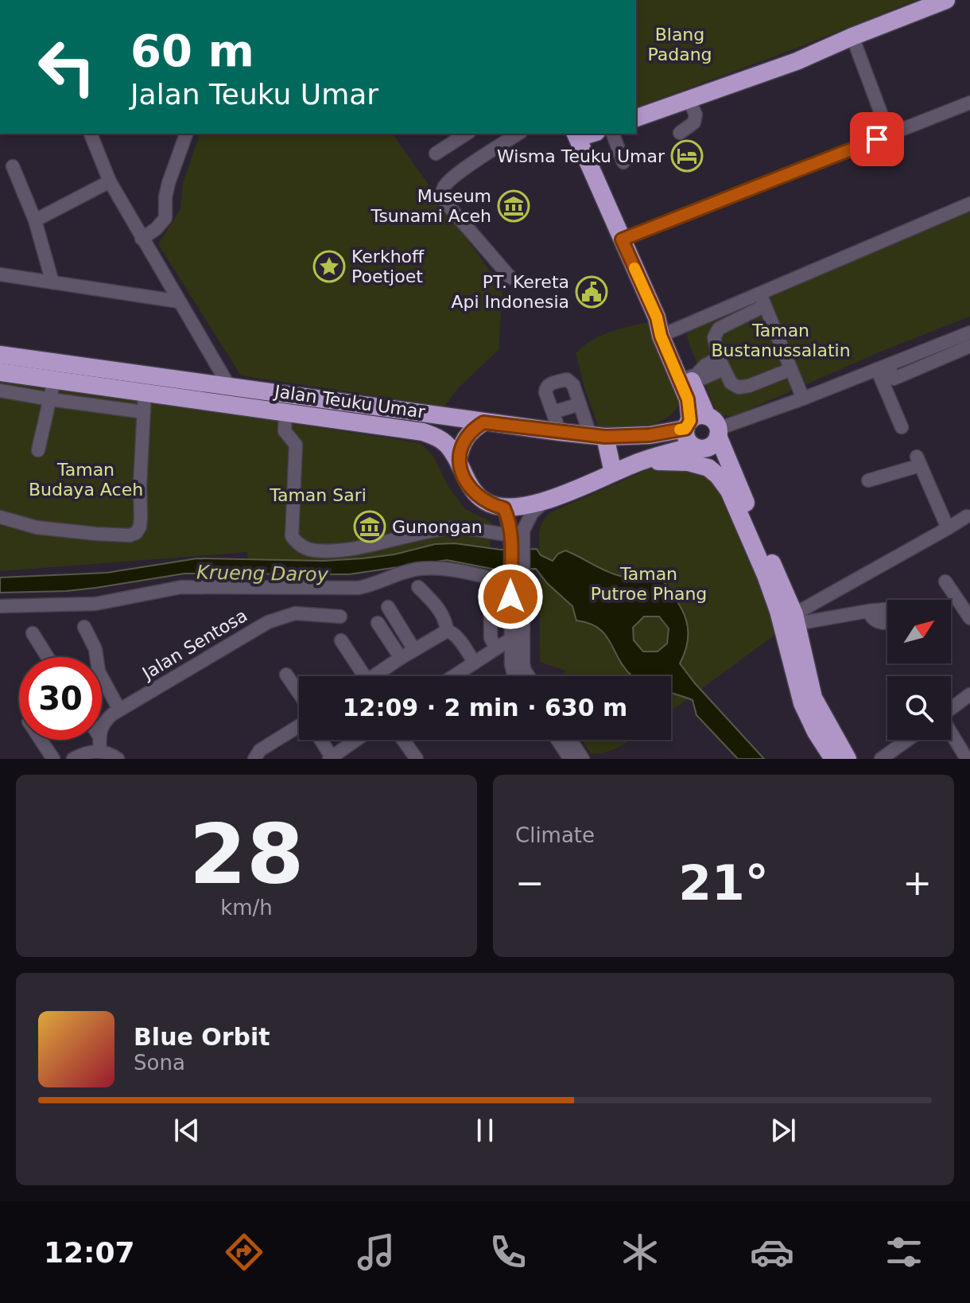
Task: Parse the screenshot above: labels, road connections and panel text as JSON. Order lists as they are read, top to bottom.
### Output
{
  "streets": {
    "highway": ["Jalan Teuku Umar"],
    "street": ["Jalan Sentosa"]
  },
  "water": ["Krueng Daroy"],
  "parks": [
    "Blang Padang",
    "Taman Bustanussalatin",
    "Taman Budaya Aceh",
    "Taman Sari",
    "Taman Putroe Phang"
  ],
  "places": {
    "hotel": ["Wisma Teuku Umar"],
    "museum": ["Museum Tsunami Aceh", "Gunongan"],
    "place": ["Kerkhoff Poetjoet"],
    "public building": ["PT. Kereta Api Indonesia"]
  },
  "north": "top right",
  "page": {
    "turn": ["60 m", "Jalan Teuku Umar"],
    "limit": "30",
    "trip": "12:09 · 2 min · 630 m",
    "tile": [
      ["28", "km/h"],
      "Climate"
    ],
    "heat": ["−", "21°", "+"],
    "song": ["Blue Orbit", "Sona"],
    "tabs": "12:07"
  }
}
